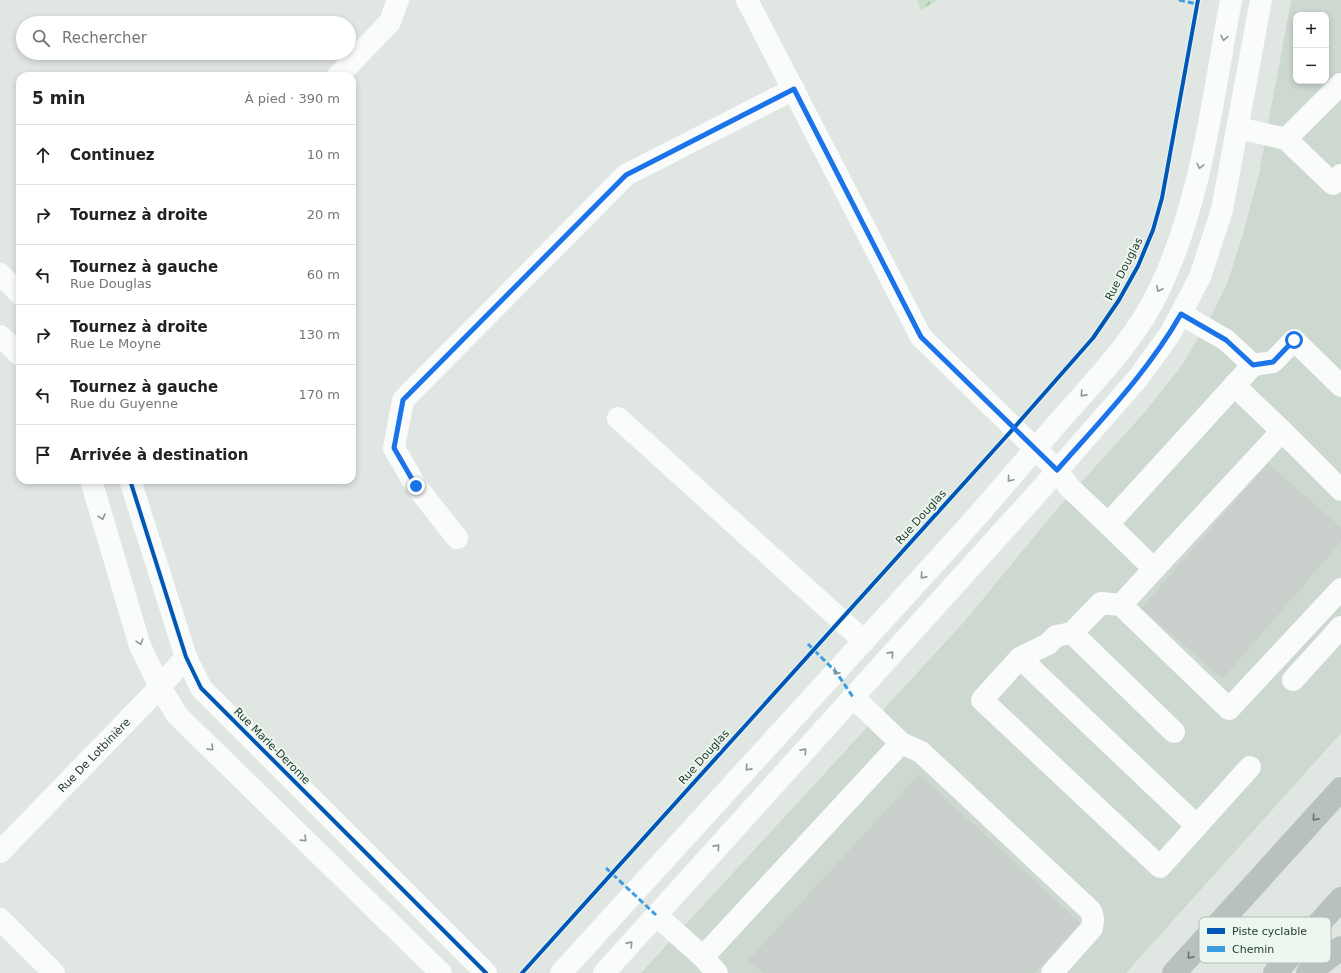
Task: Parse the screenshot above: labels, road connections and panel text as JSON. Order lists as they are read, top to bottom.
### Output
{
  "streets": {
    "street": ["Rue Marie-Derome", "Rue De Lotbinière"],
    "cycle path": ["Rue Douglas"]
  },
  "crossings": [
    ["Rue Marie-Derome", "Rue De Lotbinière"]
  ],
  "legend": ["Piste cyclable", "Chemin"],
  "page": {
    "map_buttons": ["+", "−"],
    "search": "Rechercher",
    "heading": ["5 min", "À pied · 390 m"],
    "list": [
      ["Continuez", "10 m"],
      ["Tournez à droite", "20 m"],
      ["Tournez à gauche", "Rue Douglas", "60 m"],
      ["Tournez à droite", "Rue Le Moyne", "130 m"],
      ["Tournez à gauche", "Rue du Guyenne", "170 m"],
      "Arrivée à destination"
    ]
  }
}
